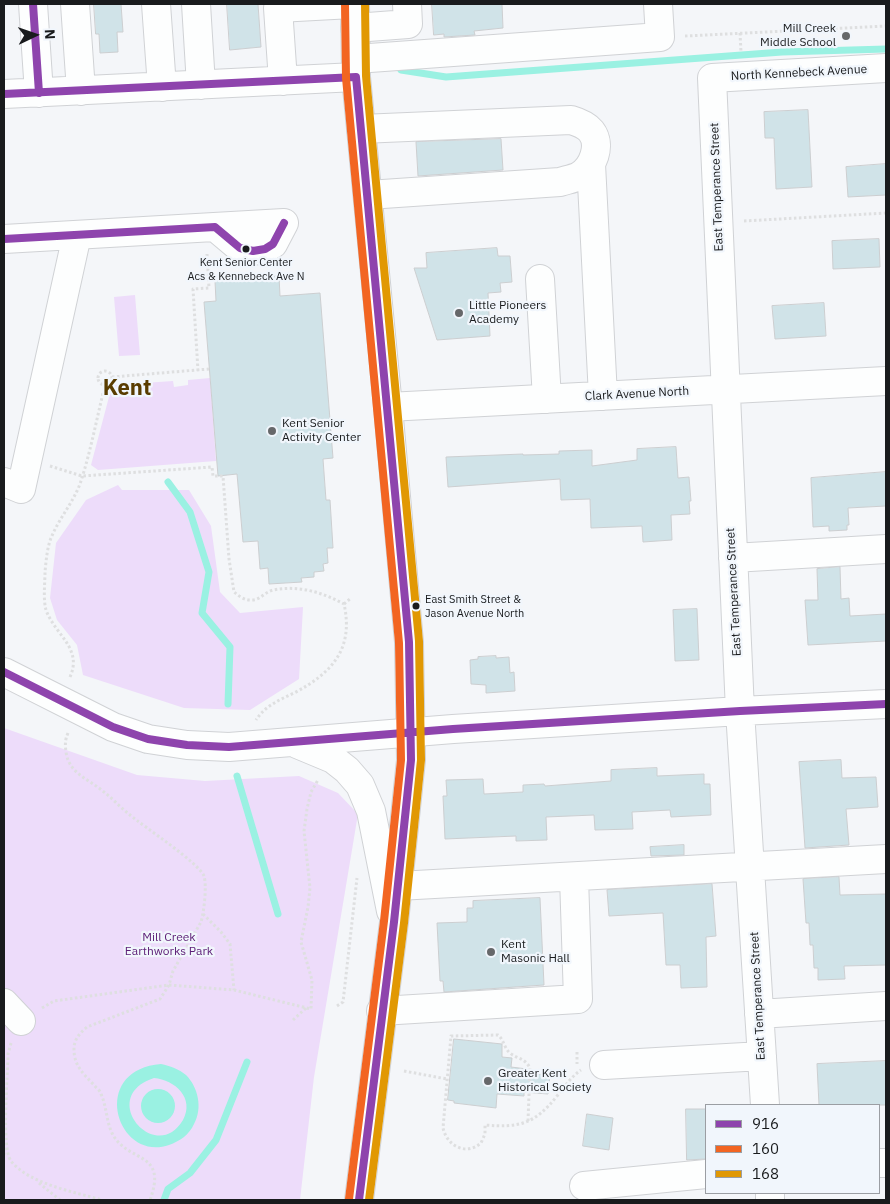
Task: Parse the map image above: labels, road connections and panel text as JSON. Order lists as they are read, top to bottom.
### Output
{
  "streets": {
    "street": ["North Kennebeck Avenue", "East Temperance Street", "Clark Avenue North"]
  },
  "crossings": [
    ["North Kennebeck Avenue", "East Temperance Street"],
    ["East Temperance Street", "Clark Avenue North"]
  ],
  "districts": ["Kent"],
  "parks": ["Mill Creek Earthworks Park"],
  "places": [
    "Mill Creek Middle School",
    "Kent Senior Center Acs & Kennebeck Ave N",
    "Little Pioneers Academy",
    "Kent Senior Activity Center",
    "East Smith Street & Jason Avenue North",
    "Kent Masonic Hall",
    "Greater Kent Historical Society"
  ],
  "lines": ["transit line 916", "transit line 160", "transit line 168"],
  "legend": ["916", "160", "168"],
  "north": "right"
}
